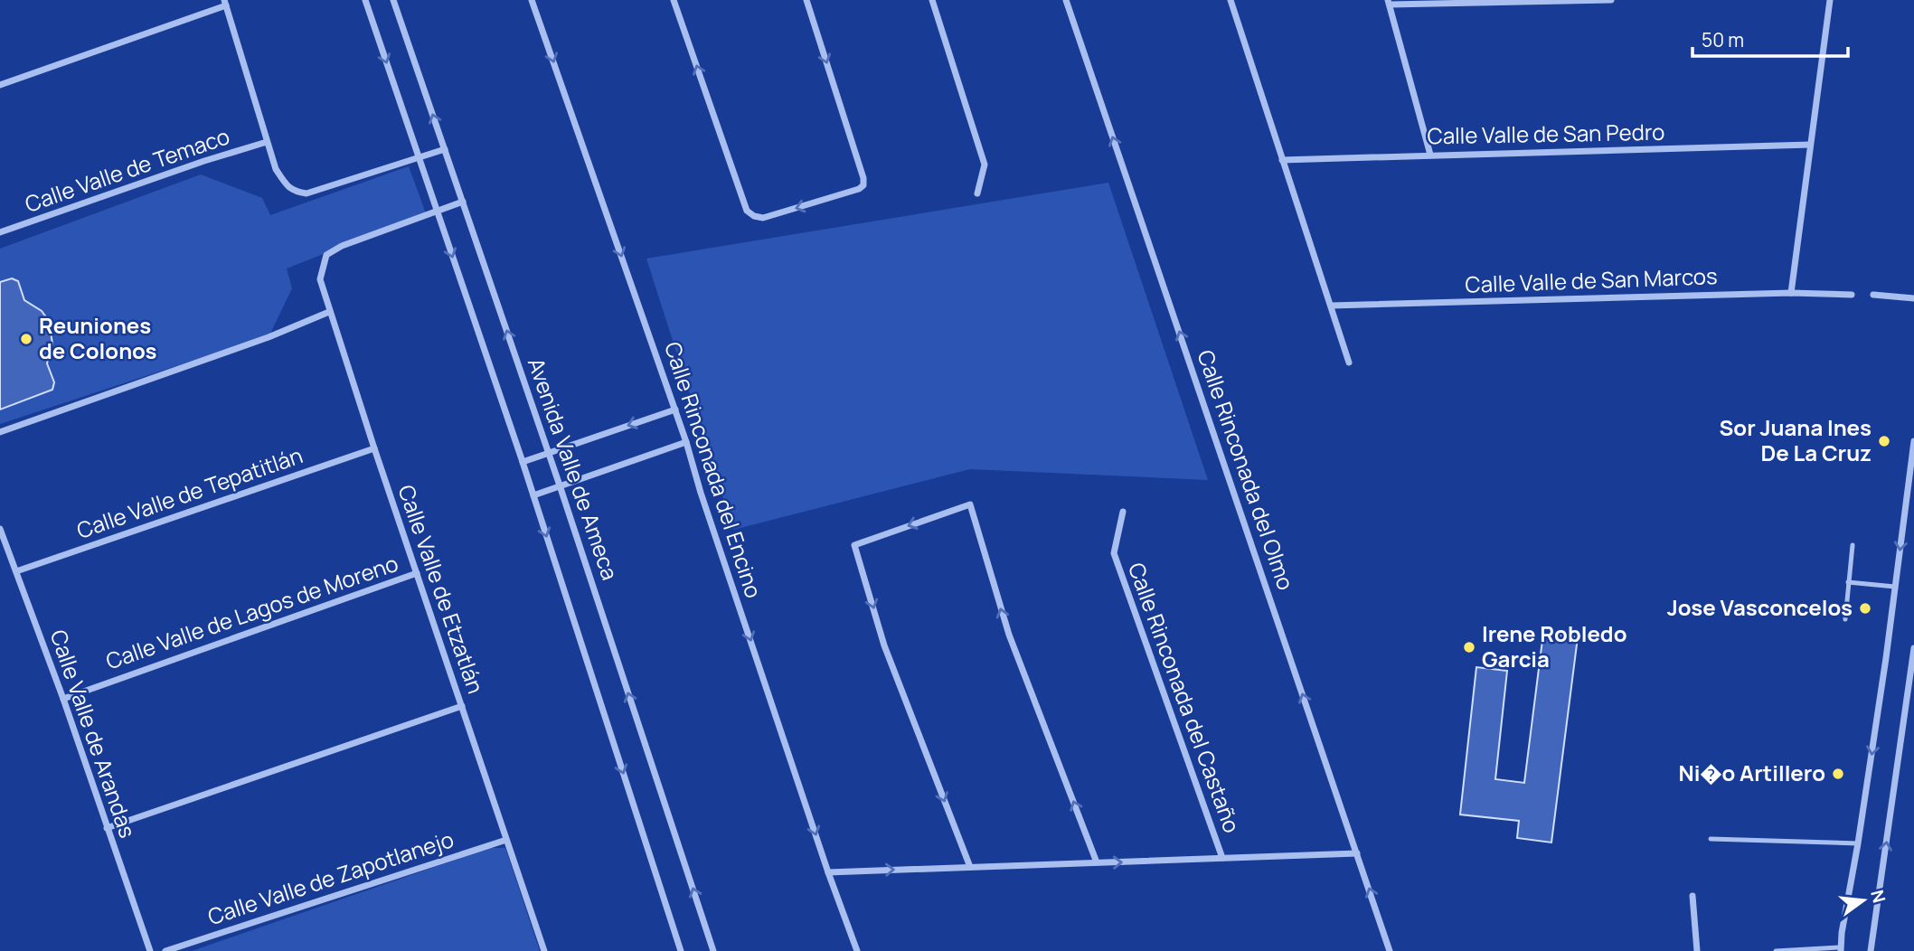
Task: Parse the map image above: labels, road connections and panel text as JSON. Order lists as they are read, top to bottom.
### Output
{
  "streets": {
    "street": [
      "Calle Valle de San Pedro",
      "Calle Valle de Temaco",
      "Calle Valle de San Marcos",
      "Avenida Valle de Ameca",
      "Calle Rinconada del Encino",
      "Calle Rinconada del Olmo",
      "Calle Valle de Tepatitlán",
      "Calle Valle de Etzatlán",
      "Calle Valle de Lagos de Moreno",
      "Calle Rinconada del Castaño",
      "Calle Valle de Arandas",
      "Calle Valle de Zapotlanejo"
    ]
  },
  "crossings": [
    ["Avenida Valle de Ameca", "Calle Valle de Etzatlán"],
    ["Calle Valle de Tepatitlán", "Calle Valle de Etzatlán"],
    ["Calle Valle de Tepatitlán", "Calle Valle de Arandas"],
    ["Calle Valle de Etzatlán", "Calle Valle de Lagos de Moreno"],
    ["Calle Valle de Etzatlán", "Calle Valle de Zapotlanejo"],
    ["Calle Valle de Lagos de Moreno", "Calle Valle de Arandas"]
  ],
  "one_way": ["Calle Rinconada del Encino", "Calle Rinconada del Olmo"],
  "places": [
    "Reuniones de Colonos",
    "Sor Juana Ines De La Cruz",
    "Jose Vasconcelos",
    "Irene Robledo Garcia",
    "Ni�o Artillero"
  ],
  "scale_bar": "50 m",
  "north": "right"
}
